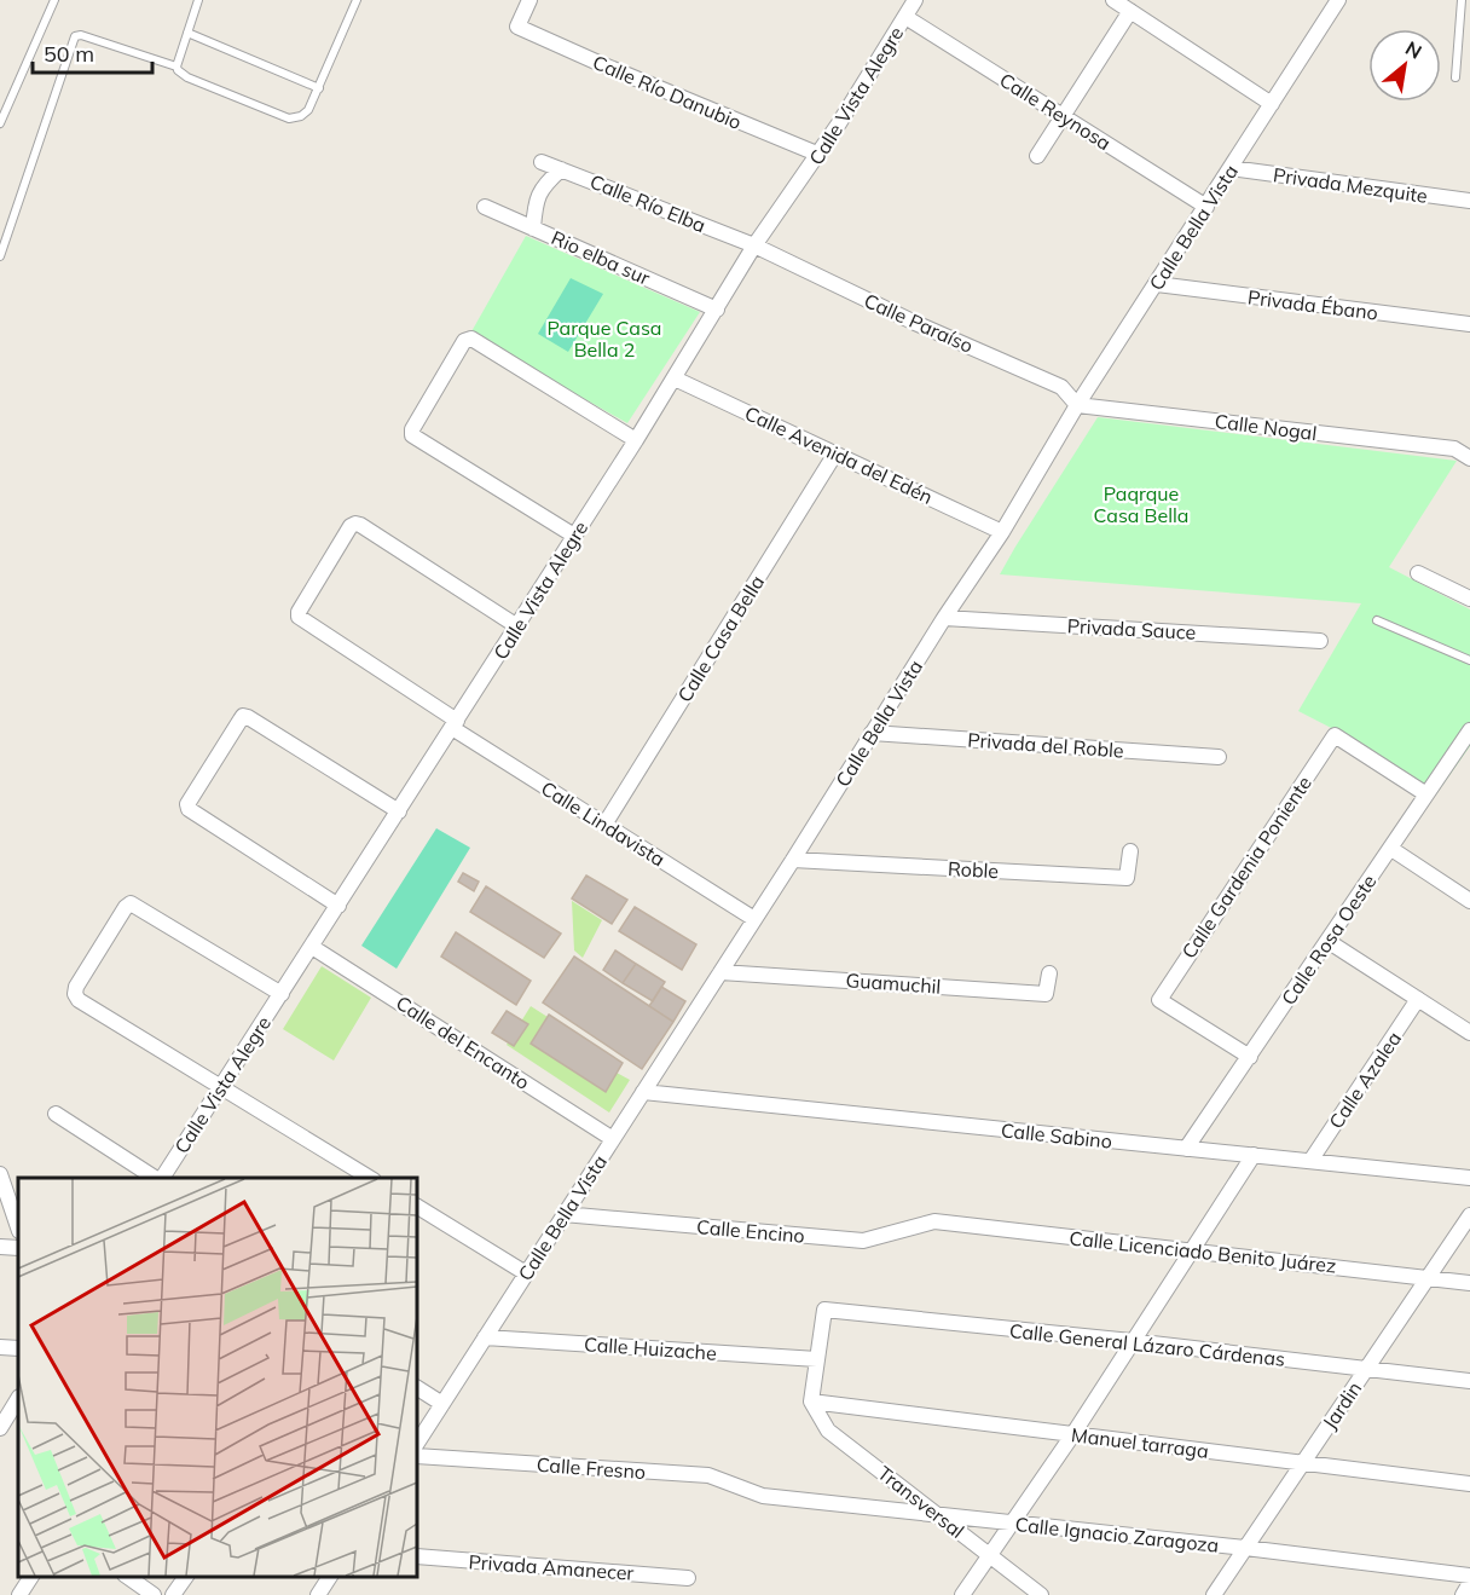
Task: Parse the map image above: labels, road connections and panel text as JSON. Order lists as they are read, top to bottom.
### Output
{
  "streets": {
    "street": [
      "Calle Río Danubio",
      "Calle Vista Alegre",
      "Calle Reynosa",
      "Privada Mezquite",
      "Calle Río Elba",
      "Calle Bella Vista",
      "Rio elba sur",
      "Privada Ébano",
      "Calle Paraíso",
      "Calle Nogal",
      "Calle Avenida del Edén",
      "Privada Sauce",
      "Calle Casa Bella",
      "Privada del Roble",
      "Calle Lindavista",
      "Calle Gardenia Poniente",
      "Roble",
      "Calle Rosa Oeste",
      "Guamuchil",
      "Calle del Encanto",
      "Calle Azalea",
      "Calle Sabino",
      "Calle Encino",
      "Calle Licenciado Benito Juárez",
      "Calle General Lázaro Cárdenas",
      "Calle Huizache",
      "Jardin",
      "Manuel tarraga",
      "Calle Fresno",
      "Transversal",
      "Calle Ignacio Zaragoza",
      "Privada Amanecer"
    ]
  },
  "crossings": [
    ["Calle Río Danubio", "Calle Vista Alegre"],
    ["Calle Vista Alegre", "Calle Reynosa"],
    ["Calle Vista Alegre", "Calle Río Elba"],
    ["Calle Vista Alegre", "Rio elba sur"],
    ["Calle Vista Alegre", "Calle Paraíso"],
    ["Calle Vista Alegre", "Calle Avenida del Edén"],
    ["Calle Vista Alegre", "Calle Lindavista"],
    ["Calle Vista Alegre", "Calle del Encanto"],
    ["Calle Reynosa", "Calle Bella Vista"],
    ["Privada Mezquite", "Calle Bella Vista"],
    ["Calle Río Elba", "Calle Paraíso"],
    ["Calle Bella Vista", "Privada Ébano"],
    ["Calle Bella Vista", "Calle Paraíso"],
    ["Calle Bella Vista", "Calle Nogal"],
    ["Calle Bella Vista", "Calle Avenida del Edén"],
    ["Calle Bella Vista", "Privada Sauce"],
    ["Calle Bella Vista", "Privada del Roble"],
    ["Calle Bella Vista", "Calle Lindavista"],
    ["Calle Bella Vista", "Roble"],
    ["Calle Bella Vista", "Guamuchil"],
    ["Calle Bella Vista", "Calle del Encanto"],
    ["Calle Bella Vista", "Calle Sabino"],
    ["Calle Bella Vista", "Calle Encino"],
    ["Calle Bella Vista", "Calle Huizache"],
    ["Calle Paraíso", "Calle Nogal"],
    ["Calle Avenida del Edén", "Calle Casa Bella"],
    ["Calle Casa Bella", "Calle Lindavista"],
    ["Calle Gardenia Poniente", "Calle Rosa Oeste"],
    ["Calle Rosa Oeste", "Calle Sabino"],
    ["Calle Azalea", "Calle Sabino"],
    ["Calle Encino", "Calle Licenciado Benito Juárez"],
    ["Calle Licenciado Benito Juárez", "Jardin"],
    ["Calle General Lázaro Cárdenas", "Calle Huizache"],
    ["Calle General Lázaro Cárdenas", "Jardin"],
    ["Jardin", "Manuel tarraga"],
    ["Jardin", "Calle Ignacio Zaragoza"],
    ["Manuel tarraga", "Transversal"],
    ["Calle Fresno", "Calle Ignacio Zaragoza"],
    ["Transversal", "Calle Ignacio Zaragoza"]
  ],
  "parks": ["Parque Casa Bella 2", "Paqrque Casa Bella"],
  "scale_bar": "50 m",
  "north": "top right"
}
